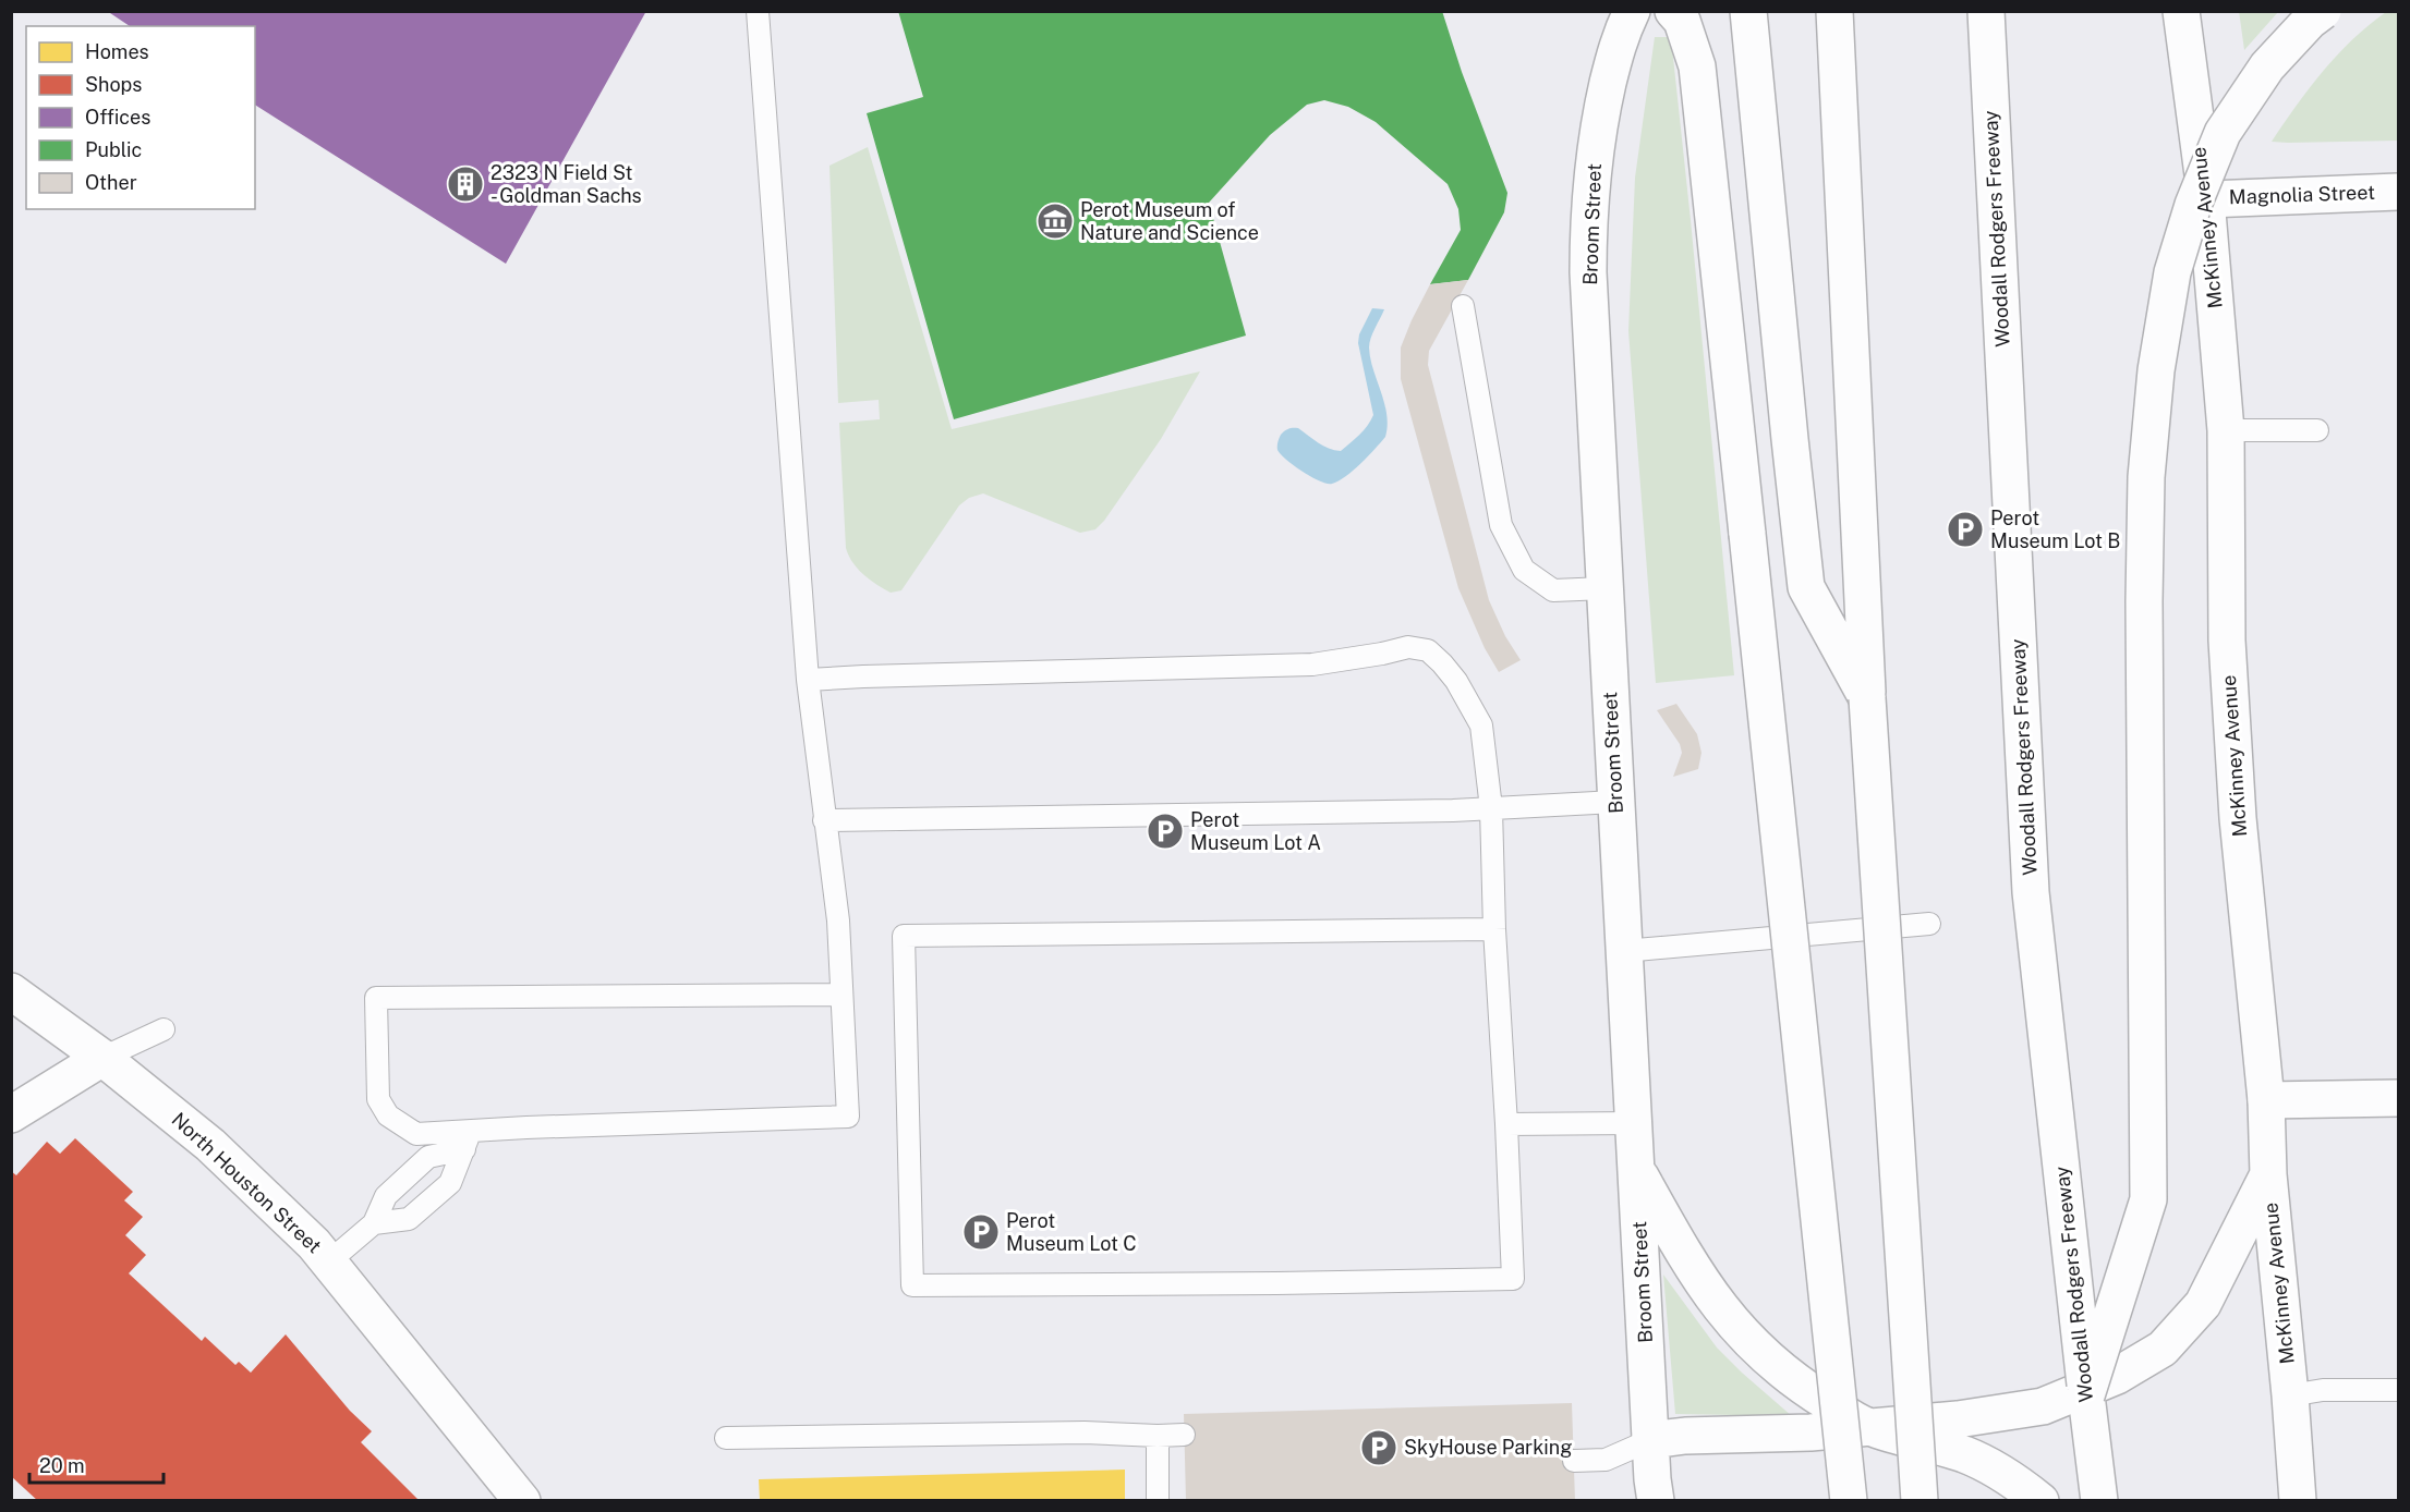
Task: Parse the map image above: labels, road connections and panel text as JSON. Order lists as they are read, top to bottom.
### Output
{
  "streets": {
    "main road": [
      "Magnolia Street",
      "Broom Street",
      "McKinney Avenue",
      "Woodall Rodgers Freeway",
      "North Houston Street"
    ]
  },
  "crossings": [
    ["Magnolia Street", "McKinney Avenue"]
  ],
  "places": {
    "building": ["2323 N Field St - Goldman Sachs"],
    "museum": ["Perot Museum of Nature and Science"],
    "parking": [
      "Perot Museum Lot B",
      "Perot Museum Lot A",
      "Perot Museum Lot C",
      "SkyHouse Parking"
    ]
  },
  "legend": [
    "Homes",
    "Shops",
    "Offices",
    "Public",
    "Other"
  ],
  "scale_bar": "20 m"
}
